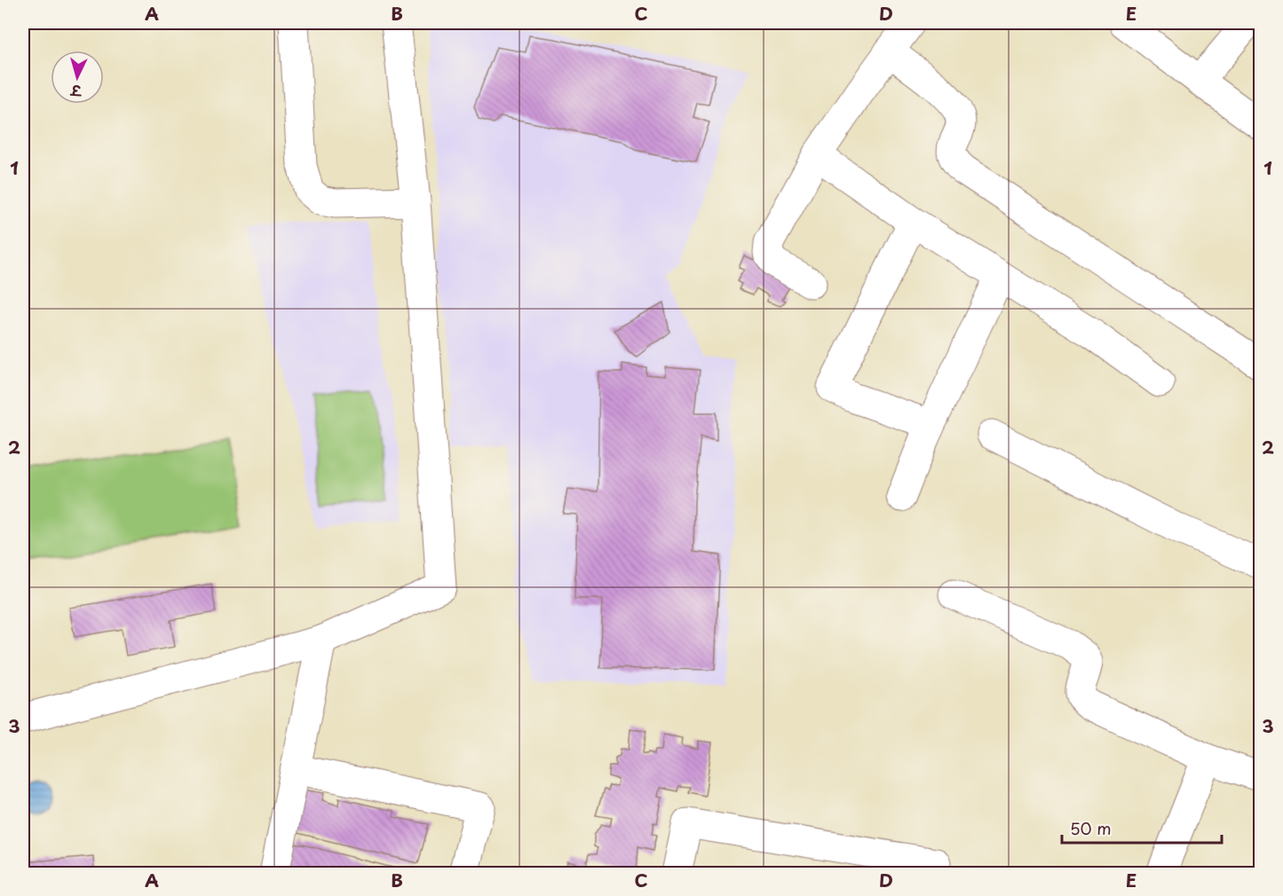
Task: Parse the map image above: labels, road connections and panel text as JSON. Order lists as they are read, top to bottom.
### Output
{
  "scale_bar": "50 m",
  "north": "bottom",
  "grid": {
    "columns": [
      "A",
      "B",
      "C",
      "D",
      "E"
    ],
    "rows": ["1", "2", "3"]
  }
}
